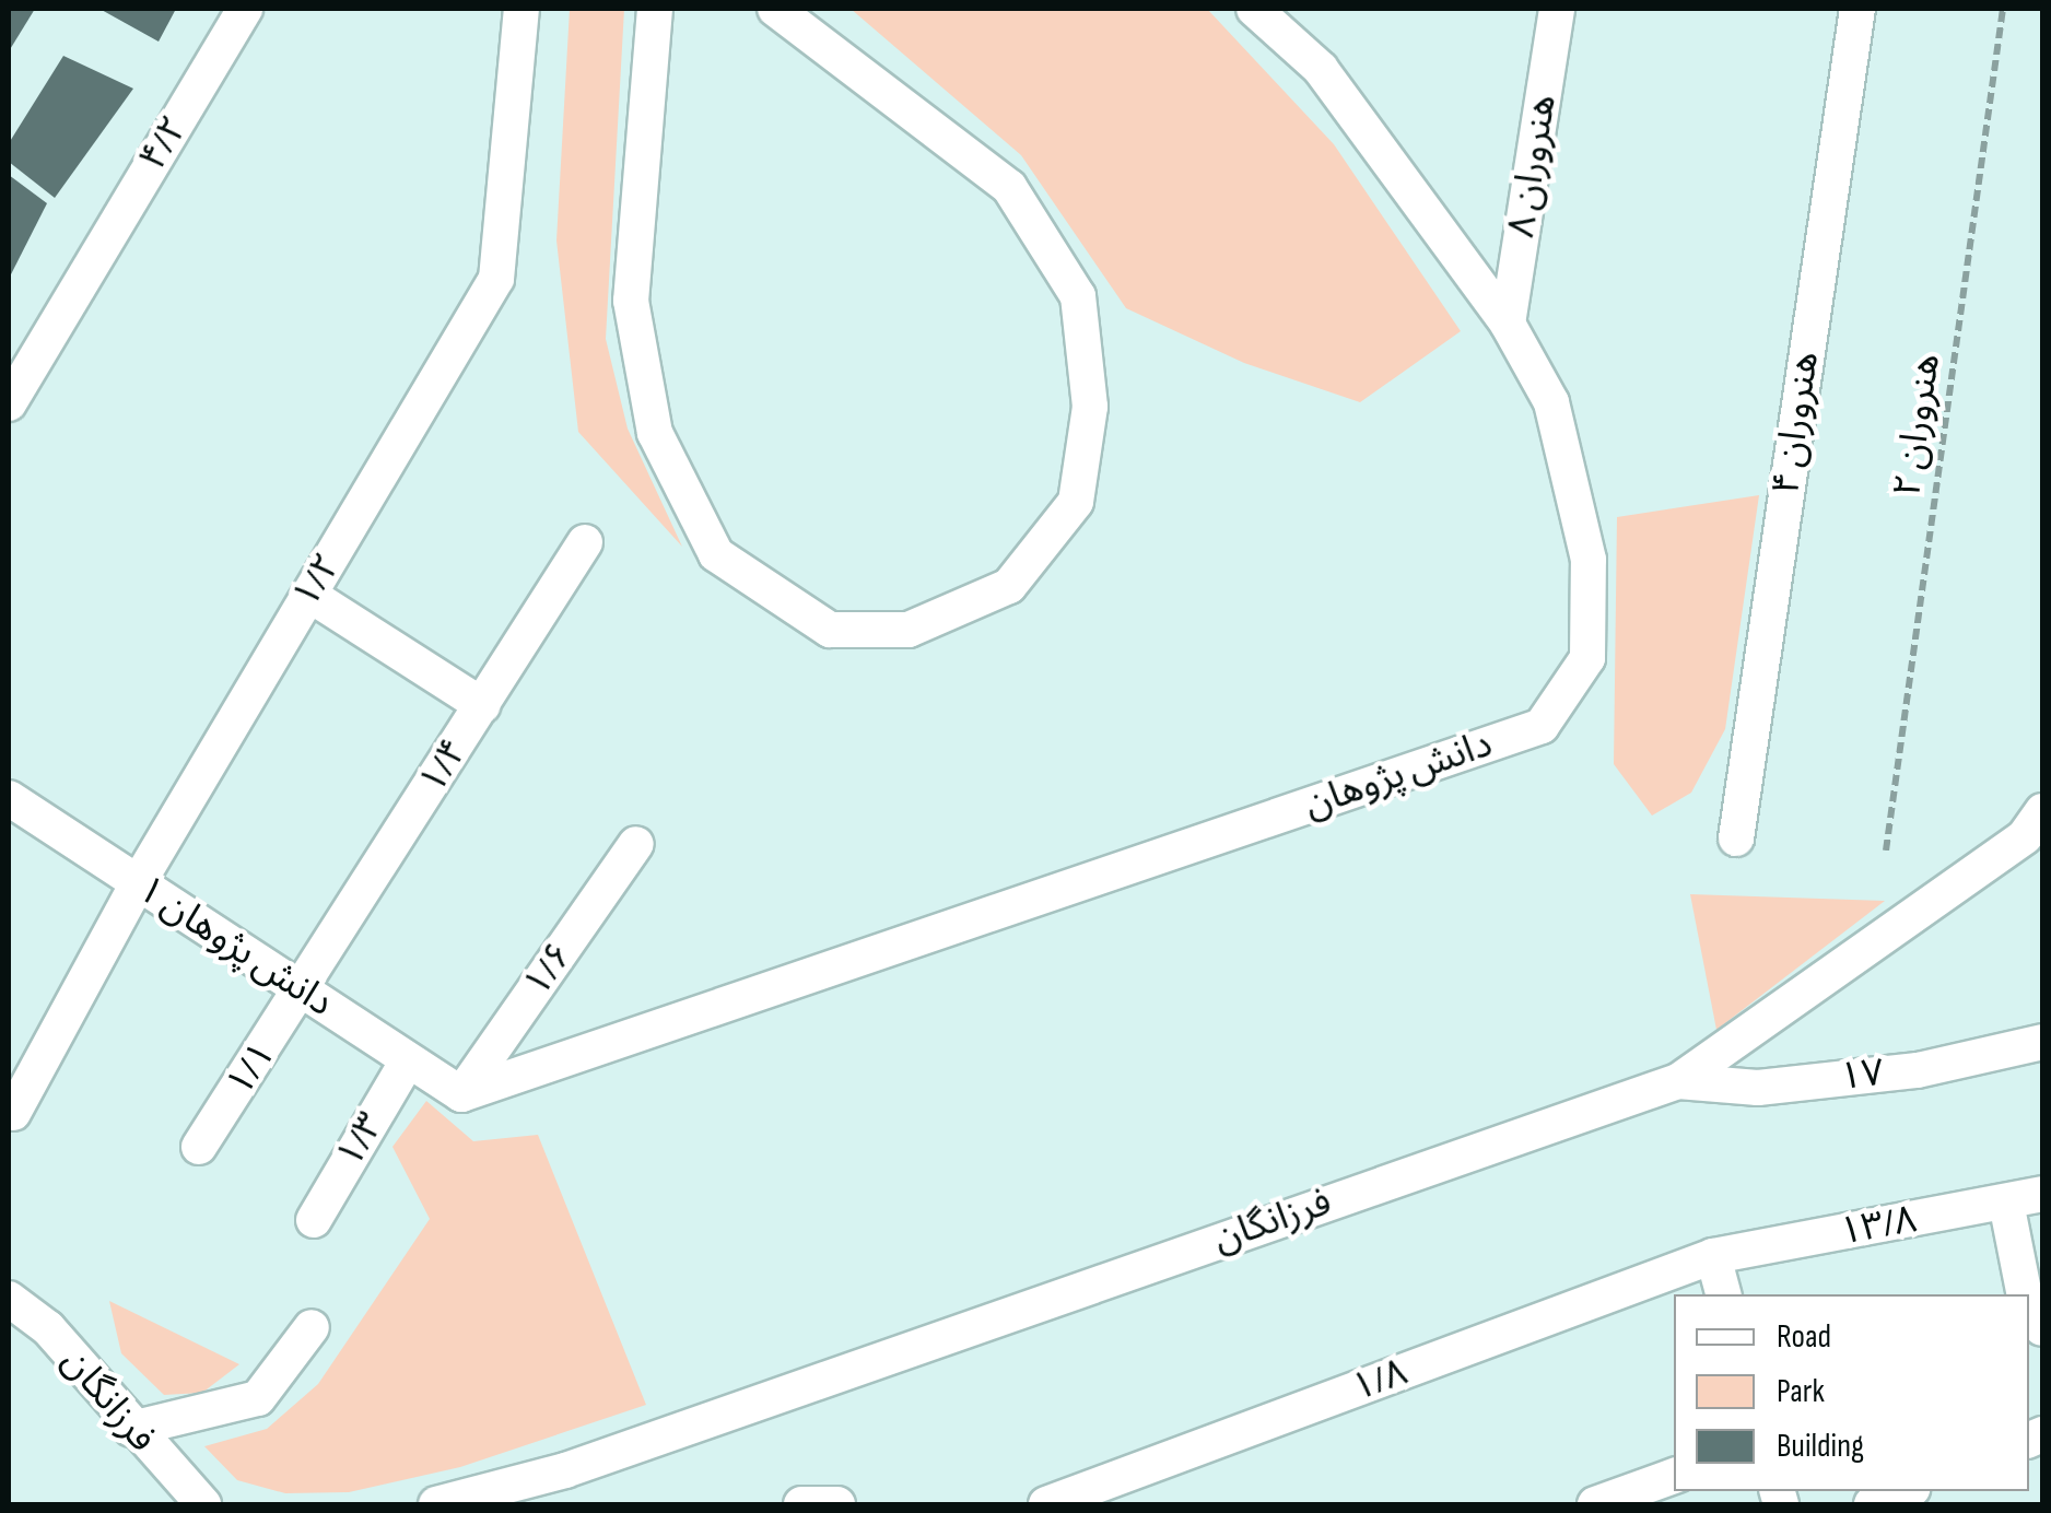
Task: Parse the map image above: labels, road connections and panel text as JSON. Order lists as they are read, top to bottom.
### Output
{
  "streets": {
    "street": [
      "۴/۲",
      "هنروران ۸",
      "هنروران ۴",
      "۱/۲",
      "۱/۴",
      "دانش پژوهان",
      "دانش پژوهان ۱",
      "۱/۶",
      "۱/۱",
      "۱۷",
      "۱/۳",
      "فرزانگان",
      "۱۳/۸",
      "۱/۸"
    ],
    "path": ["هنروران ۲"]
  },
  "crossings": [
    ["هنروران ۸", "دانش پژوهان"],
    ["۱/۲", "دانش پژوهان ۱"],
    ["۱/۴", "دانش پژوهان ۱"],
    ["۱/۴", "۱/۱"],
    ["دانش پژوهان", "دانش پژوهان ۱"],
    ["دانش پژوهان", "۱/۶"],
    ["دانش پژوهان ۱", "۱/۶"],
    ["دانش پژوهان ۱", "۱/۱"],
    ["دانش پژوهان ۱", "۱/۳"],
    ["۱۷", "فرزانگان"],
    ["۱۳/۸", "۱/۸"]
  ],
  "legend": ["Road", "Park", "Building"]
}
